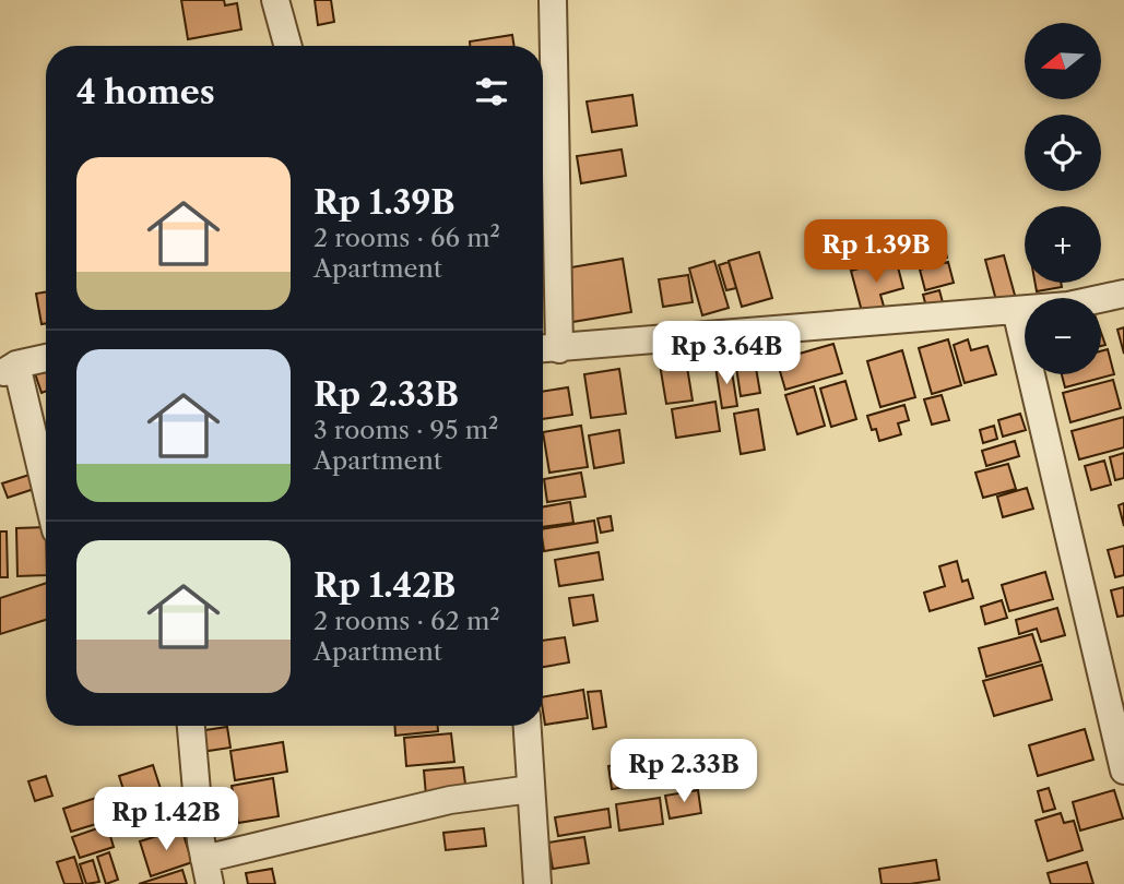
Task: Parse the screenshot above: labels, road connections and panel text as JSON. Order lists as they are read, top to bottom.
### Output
{
  "north": "left",
  "page": {
    "map_buttons": ["+", "−"],
    "heading": "4 homes",
    "list": [
      {
        "name": "Rp 1.39B",
        "note": "2 rooms · 66 m² · Apartment"
      },
      {
        "name": "Rp 2.33B",
        "note": "3 rooms · 95 m² · Apartment"
      },
      {
        "name": "Rp 1.42B",
        "note": "2 rooms · 62 m² · Apartment"
      }
    ],
    "price": [
      "Rp 1.39B",
      "Rp 3.64B",
      "Rp 2.33B",
      "Rp 1.42B"
    ]
  }
}
